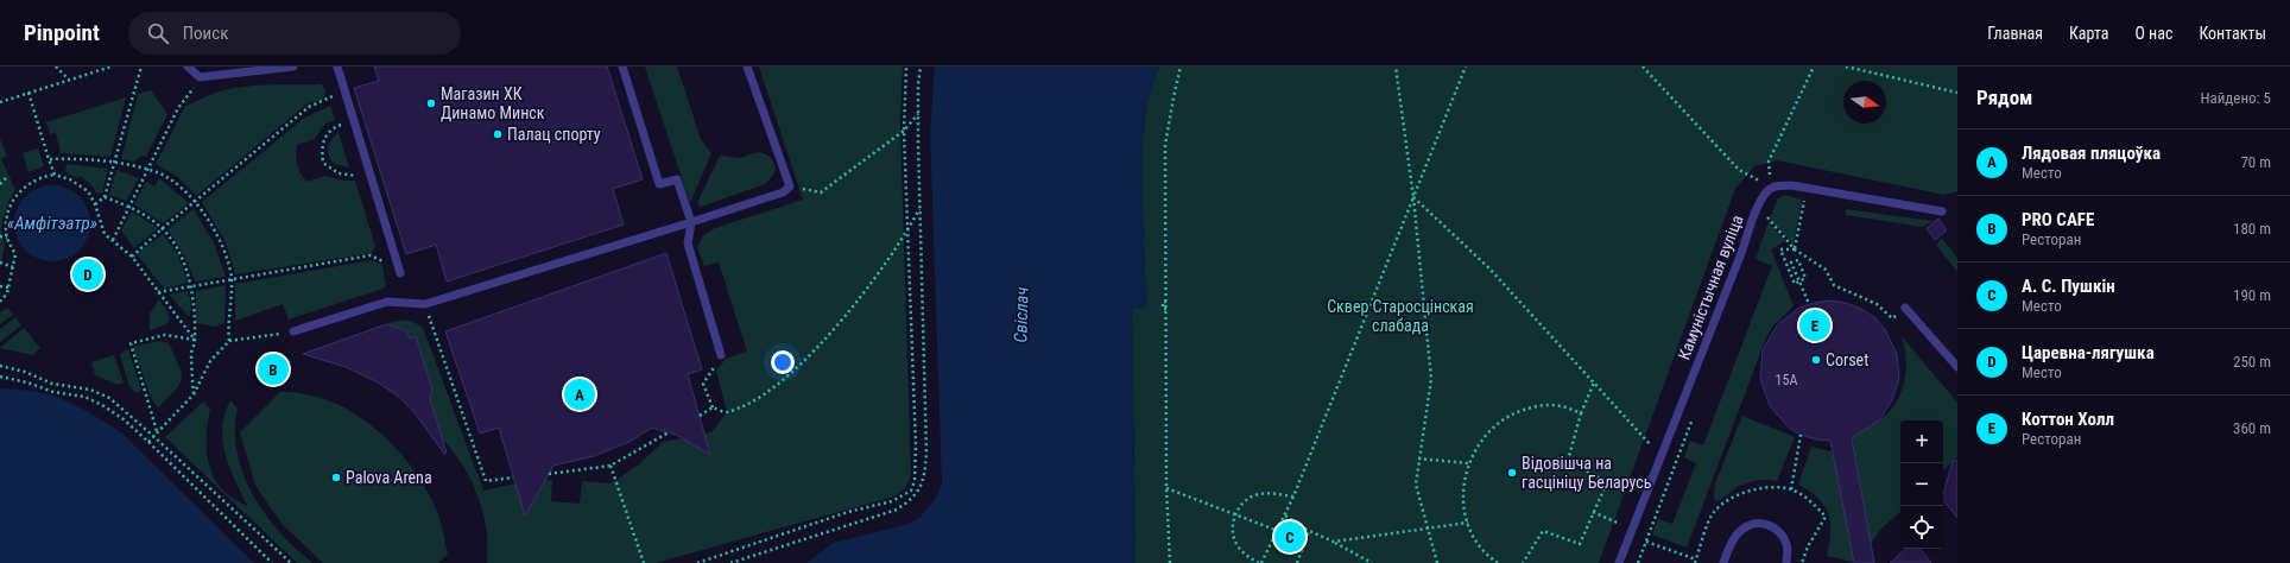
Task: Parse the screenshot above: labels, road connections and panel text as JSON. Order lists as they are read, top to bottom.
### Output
{
  "streets": {
    "lane": ["Камуністычная вуліца"]
  },
  "water": ["«Амфітэатр»", "Свіслач"],
  "parks": ["Сквер Старосцінская слабада"],
  "places": [
    "Магазин ХК Динамо Минск",
    "Палац спорту",
    "Corset",
    "Відовішча на гасцініцу Беларусь",
    "Palova Arena"
  ],
  "house_numbers": ["15А"],
  "north": "right",
  "page": {
    "header": "Pinpoint",
    "search": "Поиск",
    "nav": [
      "Главная",
      "Карта",
      "О нас",
      "Контакты"
    ],
    "heading": ["Рядом", "Найдено: 5"],
    "list": [
      {
        "mark": "A",
        "name": "Лядовая пляцоўка",
        "note": "Место",
        "value": "70 m"
      },
      {
        "mark": "B",
        "name": "PRO CAFE",
        "note": "Ресторан",
        "value": "180 m"
      },
      {
        "mark": "C",
        "name": "А. С. Пушкін",
        "note": "Место",
        "value": "190 m"
      },
      {
        "mark": "D",
        "name": "Царевна-лягушка",
        "note": "Место",
        "value": "250 m"
      },
      {
        "mark": "E",
        "name": "Коттон Холл",
        "note": "Ресторан",
        "value": "360 m"
      }
    ],
    "pins": [
      "D",
      "E",
      "B",
      "A",
      "C"
    ],
    "map_buttons": ["+", "−"]
  }
}
